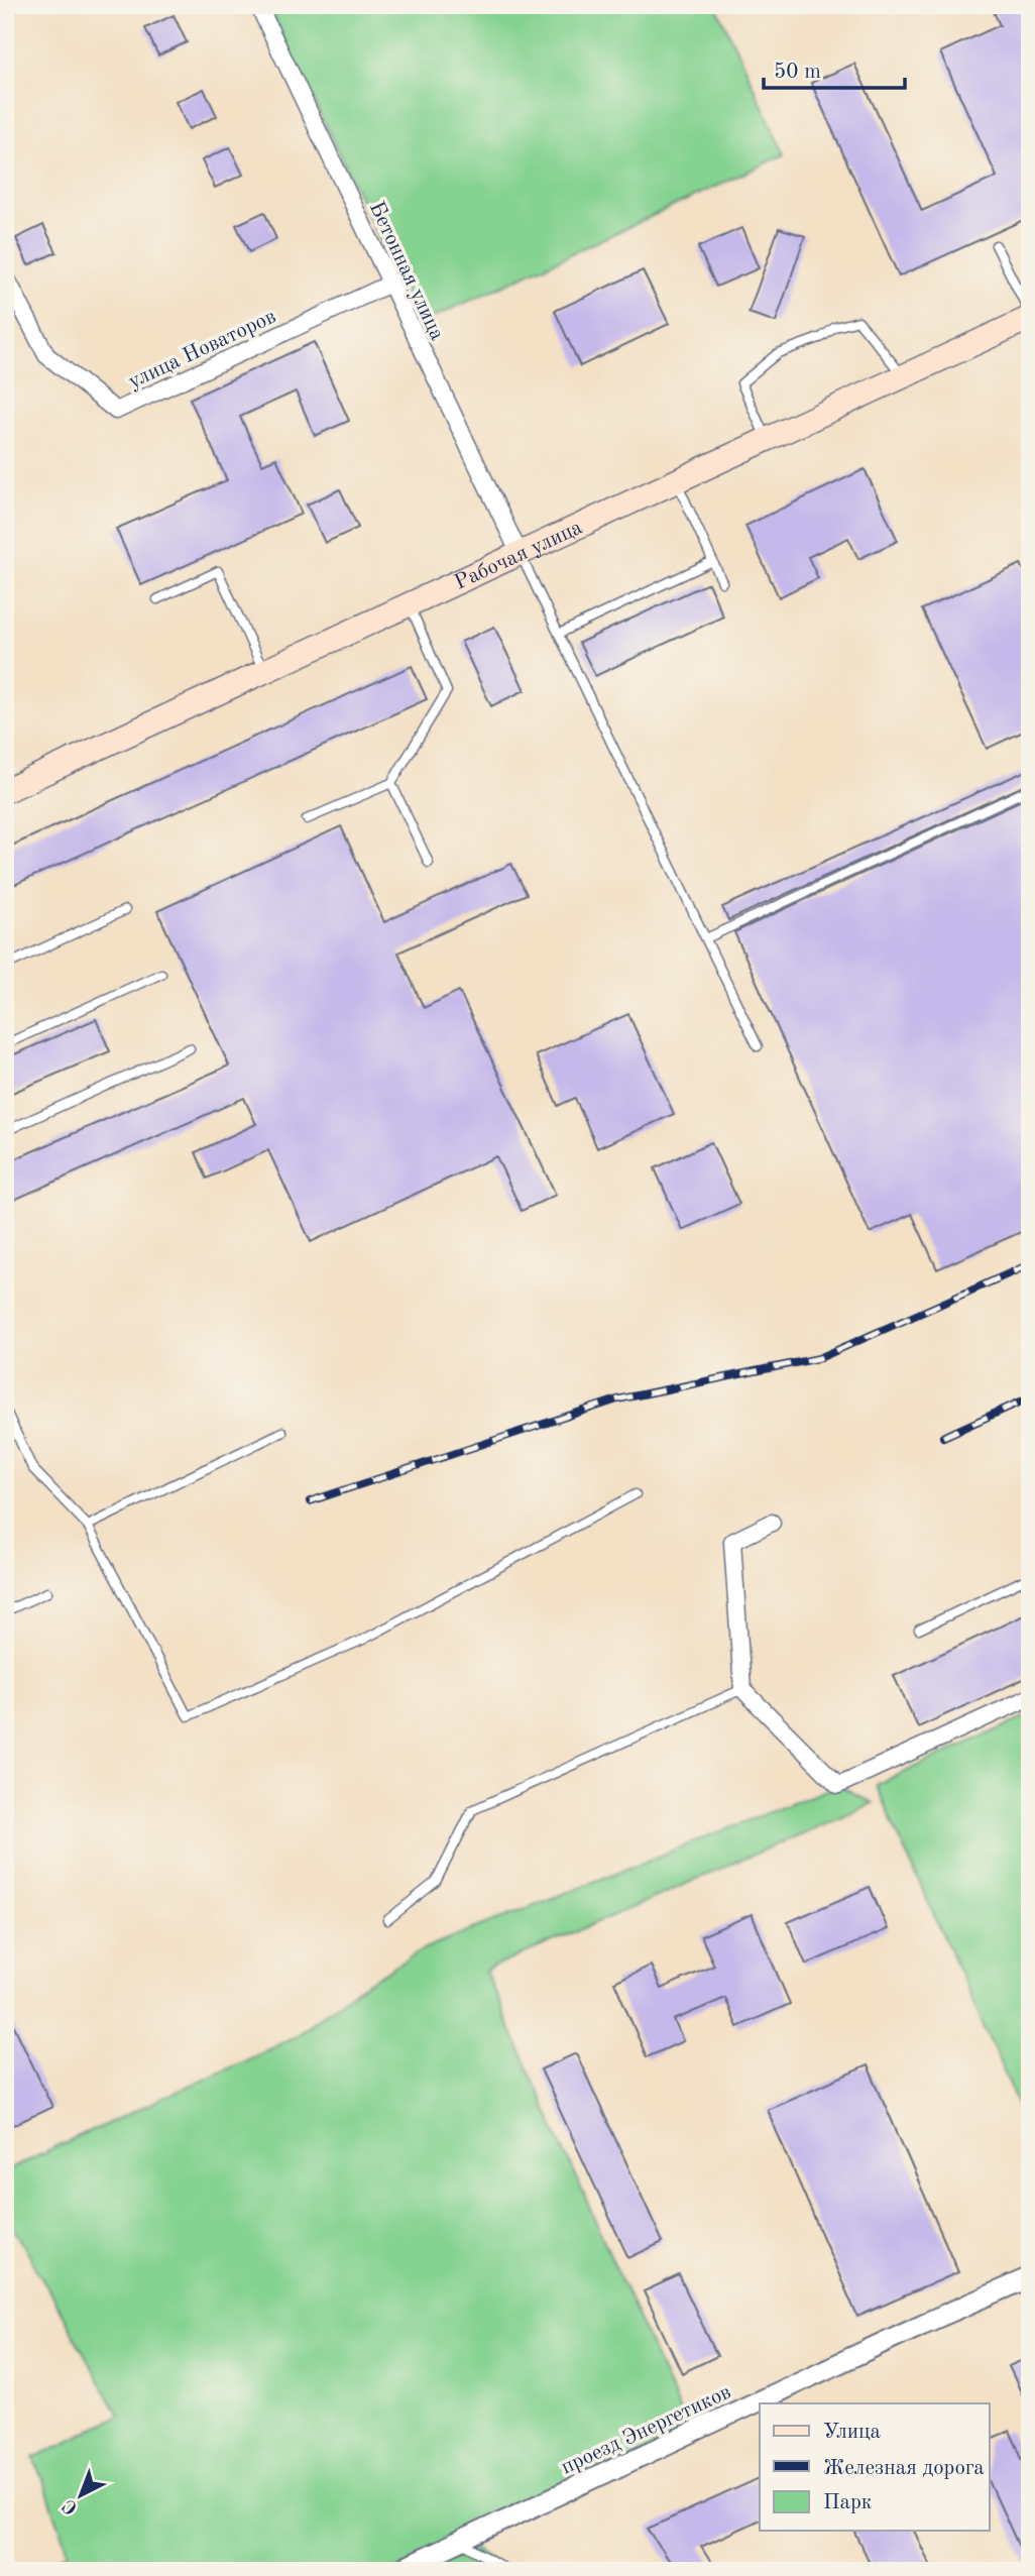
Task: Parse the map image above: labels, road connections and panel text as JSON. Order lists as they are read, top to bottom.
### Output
{
  "streets": {
    "main road": ["Рабочая улица"],
    "street": ["Бетонная улица", "улица Новаторов", "проезд Энергетиков"]
  },
  "crossings": [
    ["Бетонная улица", "улица Новаторов"],
    ["Бетонная улица", "Рабочая улица"]
  ],
  "legend": ["Улица", "Железная дорога", "Парк"],
  "scale_bar": "50 m",
  "north": "bottom left"
}
